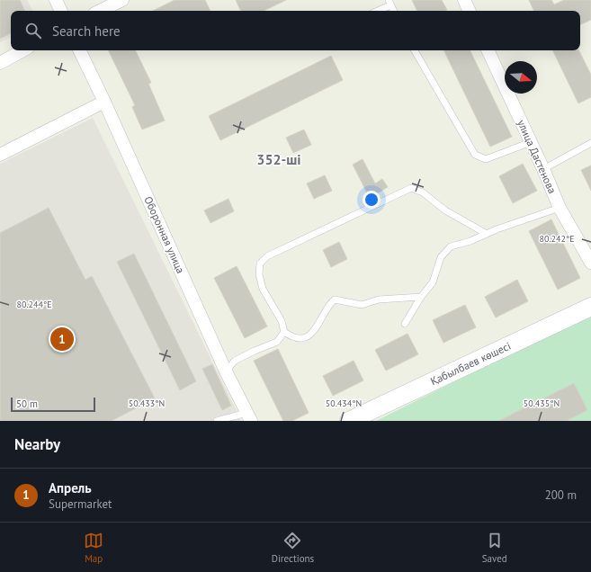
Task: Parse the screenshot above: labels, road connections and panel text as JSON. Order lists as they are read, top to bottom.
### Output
{
  "streets": {
    "main road": ["Қабылбаев көшесі"],
    "street": ["улица Дастенова", "Оборонная улица"]
  },
  "districts": ["352-ші"],
  "scale_bar": "50 m",
  "north": "right",
  "page": {
    "search": "Search here",
    "pins": "1",
    "scale": "50 m",
    "heading": "Nearby",
    "list": [
      {
        "mark": "1",
        "name": "Апрель",
        "note": "Supermarket",
        "value": "200 m"
      }
    ],
    "nav": ["Map", "Directions", "Saved"]
  },
  "coordinates": [
    "80.242°E",
    "80.244°E",
    "50.433°N",
    "50.434°N",
    "50.435°N"
  ]
}
